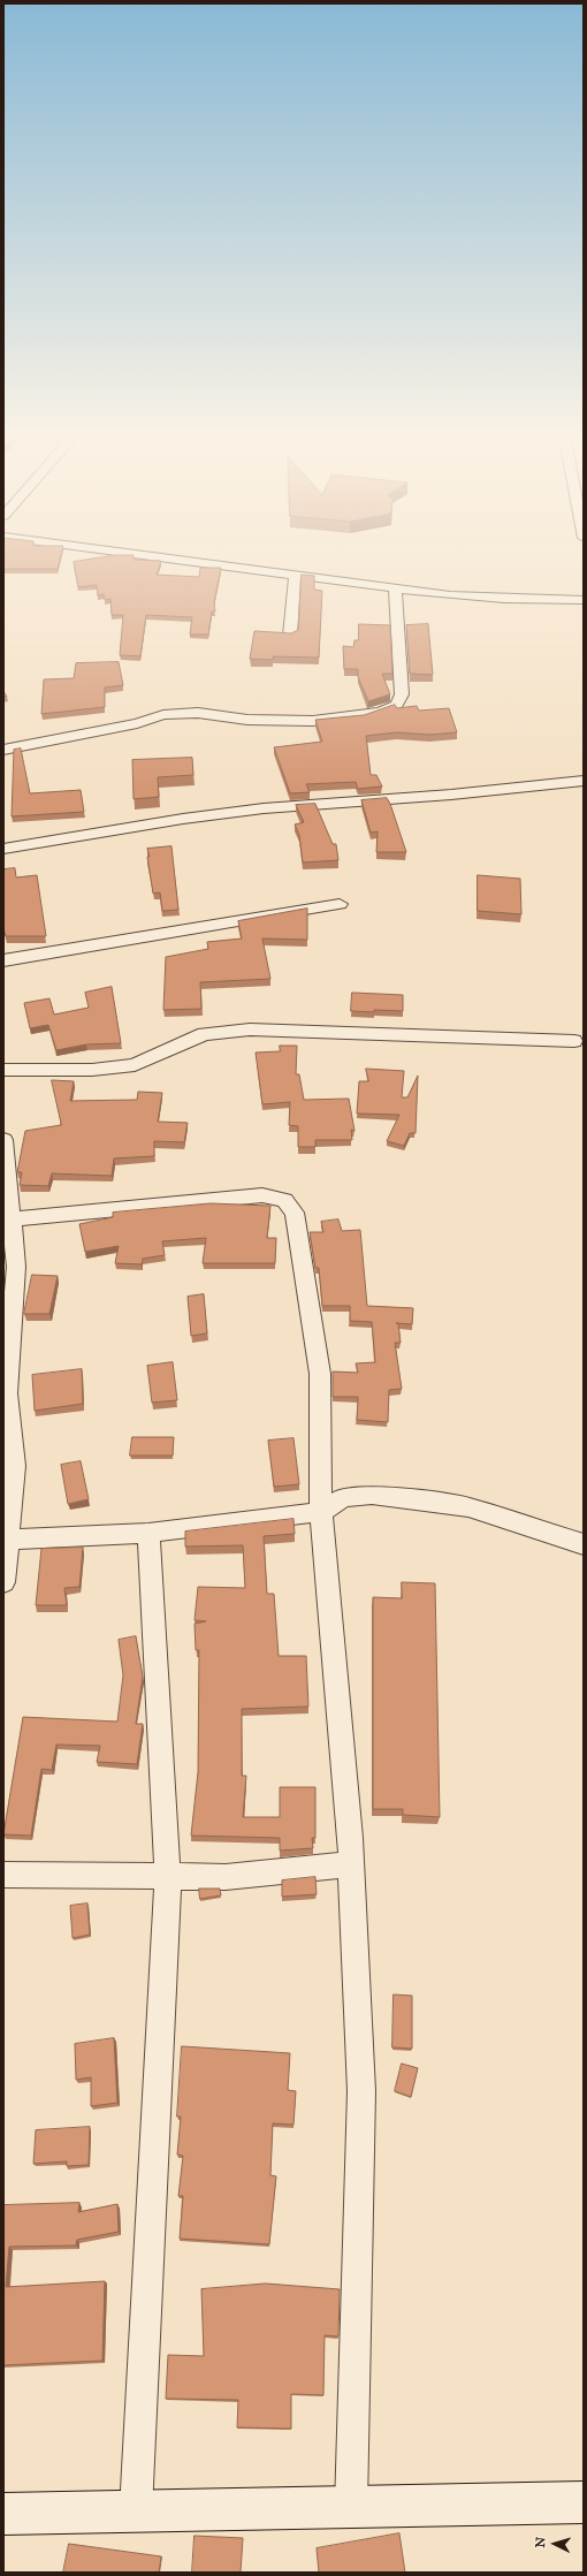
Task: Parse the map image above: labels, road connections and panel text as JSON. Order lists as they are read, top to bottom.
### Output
{
  "north": "left"
}
